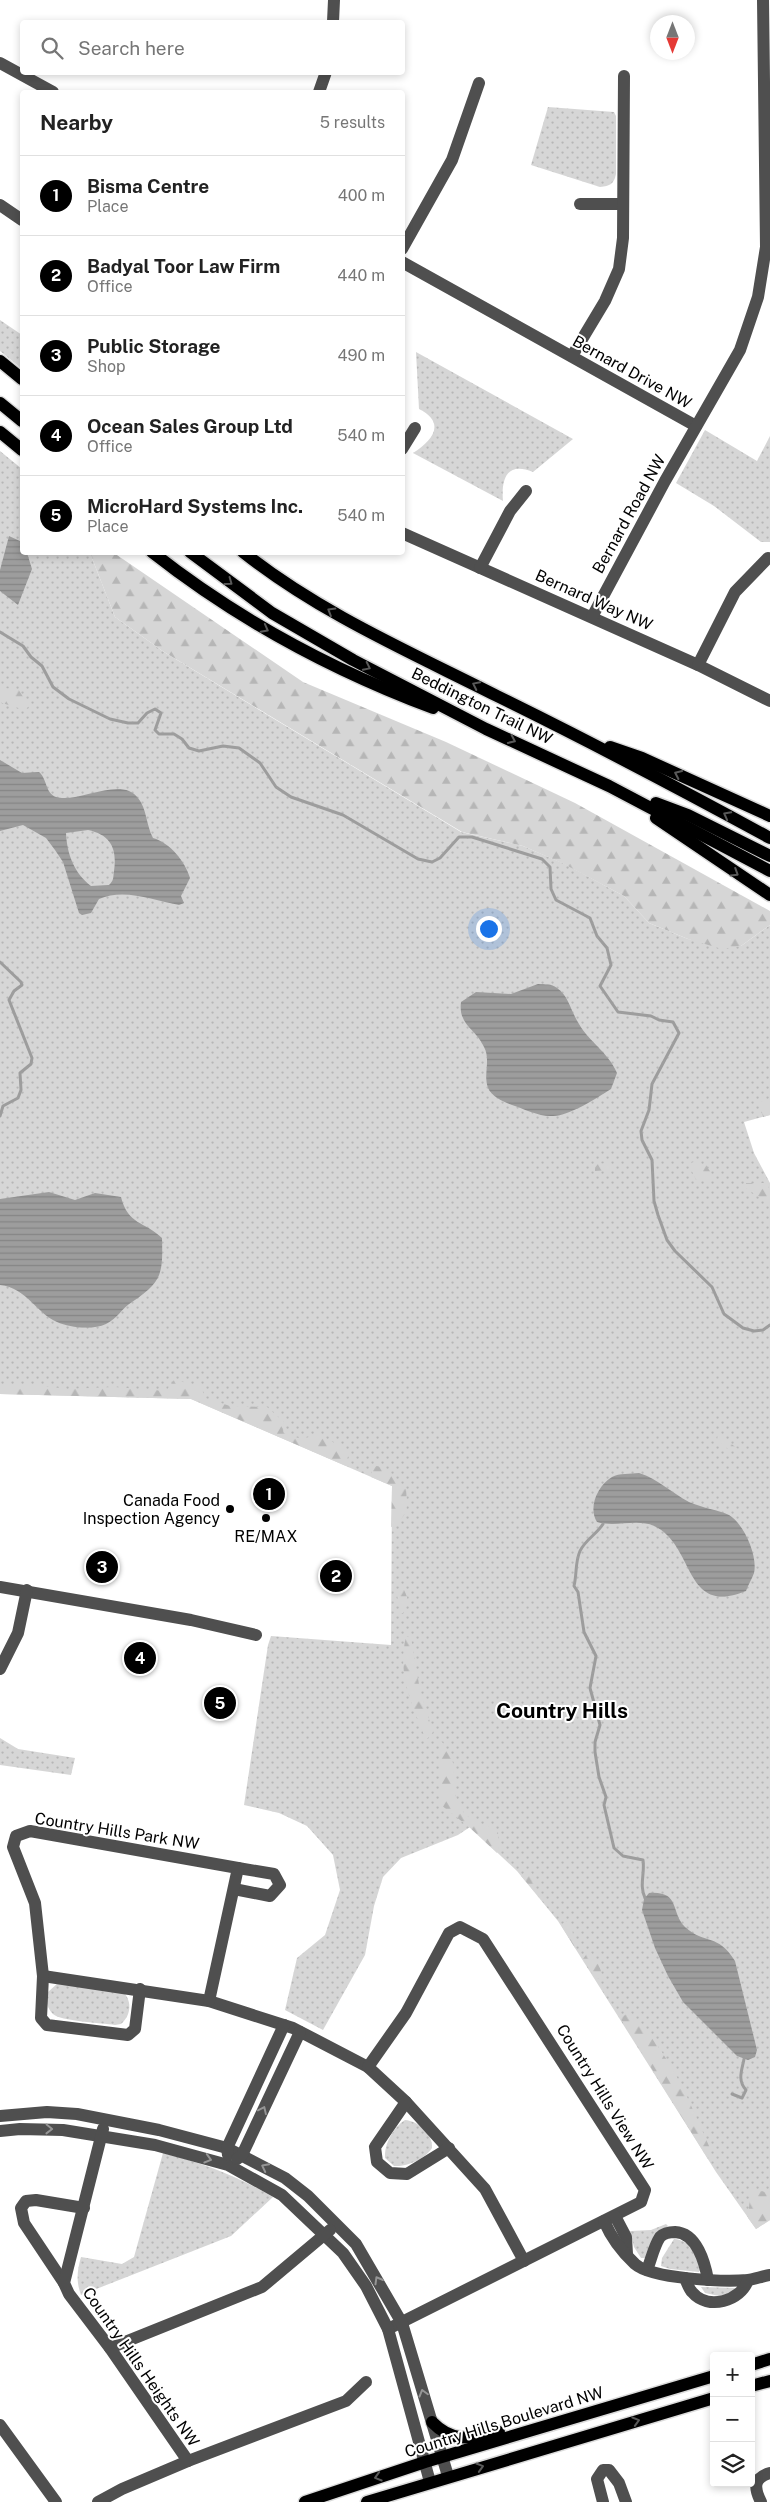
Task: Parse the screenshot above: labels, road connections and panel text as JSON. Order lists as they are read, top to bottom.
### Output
{
  "streets": {
    "main road": ["Beddington Trail NW", "Country Hills Boulevard NW"],
    "street": [
      "Bernard Drive NW",
      "Bernard Road NW",
      "Bernard Way NW",
      "Country Hills Park NW",
      "Country Hills View NW",
      "Country Hills Heights NW"
    ]
  },
  "crossings": [
    ["Bernard Drive NW", "Bernard Road NW"],
    ["Bernard Road NW", "Bernard Way NW"]
  ],
  "districts": ["Country Hills"],
  "places": ["Canada Food Inspection Agency", "RE/MAX"],
  "north": "bottom",
  "page": {
    "search": "Search here",
    "heading": ["Nearby", "5 results"],
    "list": [
      {
        "mark": "1",
        "name": "Bisma Centre",
        "note": "Place",
        "value": "400 m"
      },
      {
        "mark": "2",
        "name": "Badyal Toor Law Firm",
        "note": "Office",
        "value": "440 m"
      },
      {
        "mark": "3",
        "name": "Public Storage",
        "note": "Shop",
        "value": "490 m"
      },
      {
        "mark": "4",
        "name": "Ocean Sales Group Ltd",
        "note": "Office",
        "value": "540 m"
      },
      {
        "mark": "5",
        "name": "MicroHard Systems Inc.",
        "note": "Place",
        "value": "540 m"
      }
    ],
    "pins": [
      "1",
      "3",
      "2",
      "4",
      "5"
    ],
    "map_buttons": ["+", "−"]
  }
}
